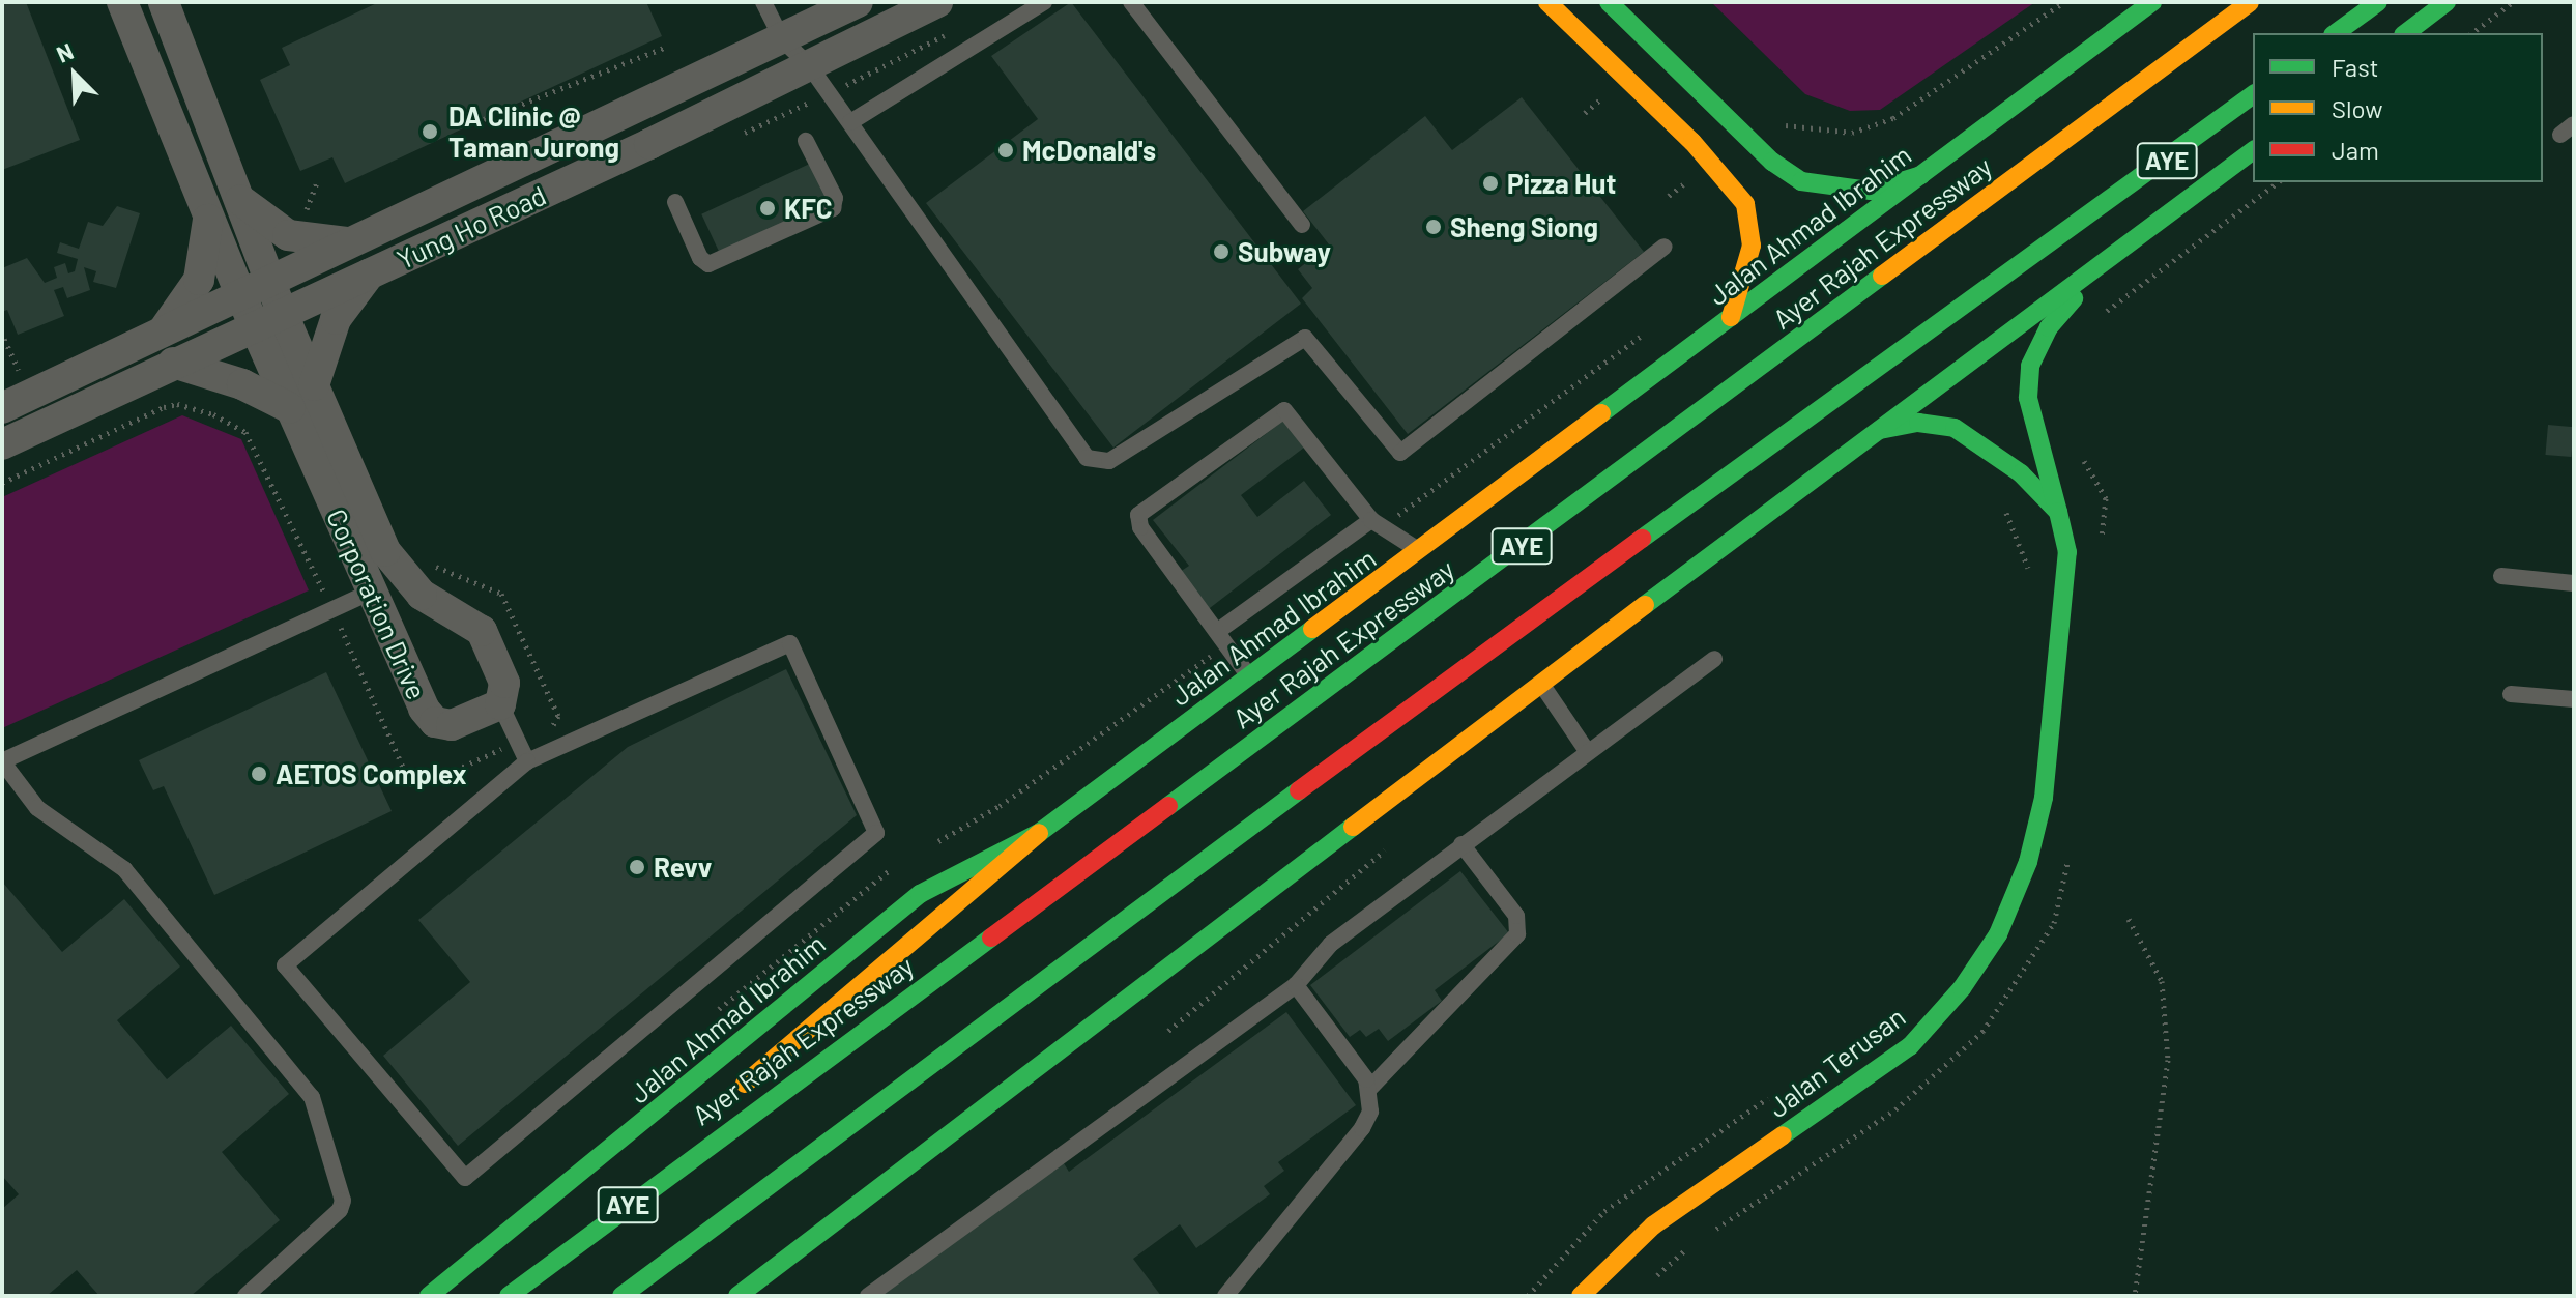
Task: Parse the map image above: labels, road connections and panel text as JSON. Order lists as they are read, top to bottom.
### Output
{
  "streets": {
    "main road": [
      "AYE",
      "Jalan Ahmad Ibrahim",
      "Ayer Rajah Expressway",
      "Jalan Terusan"
    ],
    "street": ["Yung Ho Road", "Corporation Drive"]
  },
  "crossings": [
    ["Yung Ho Road", "Corporation Drive"]
  ],
  "places": [
    "DA Clinic @ Taman Jurong",
    "McDonald's",
    "Pizza Hut",
    "KFC",
    "Sheng Siong",
    "Subway",
    "AETOS Complex",
    "Revv"
  ],
  "legend": ["Fast", "Slow", "Jam"],
  "north": "top left"
}
